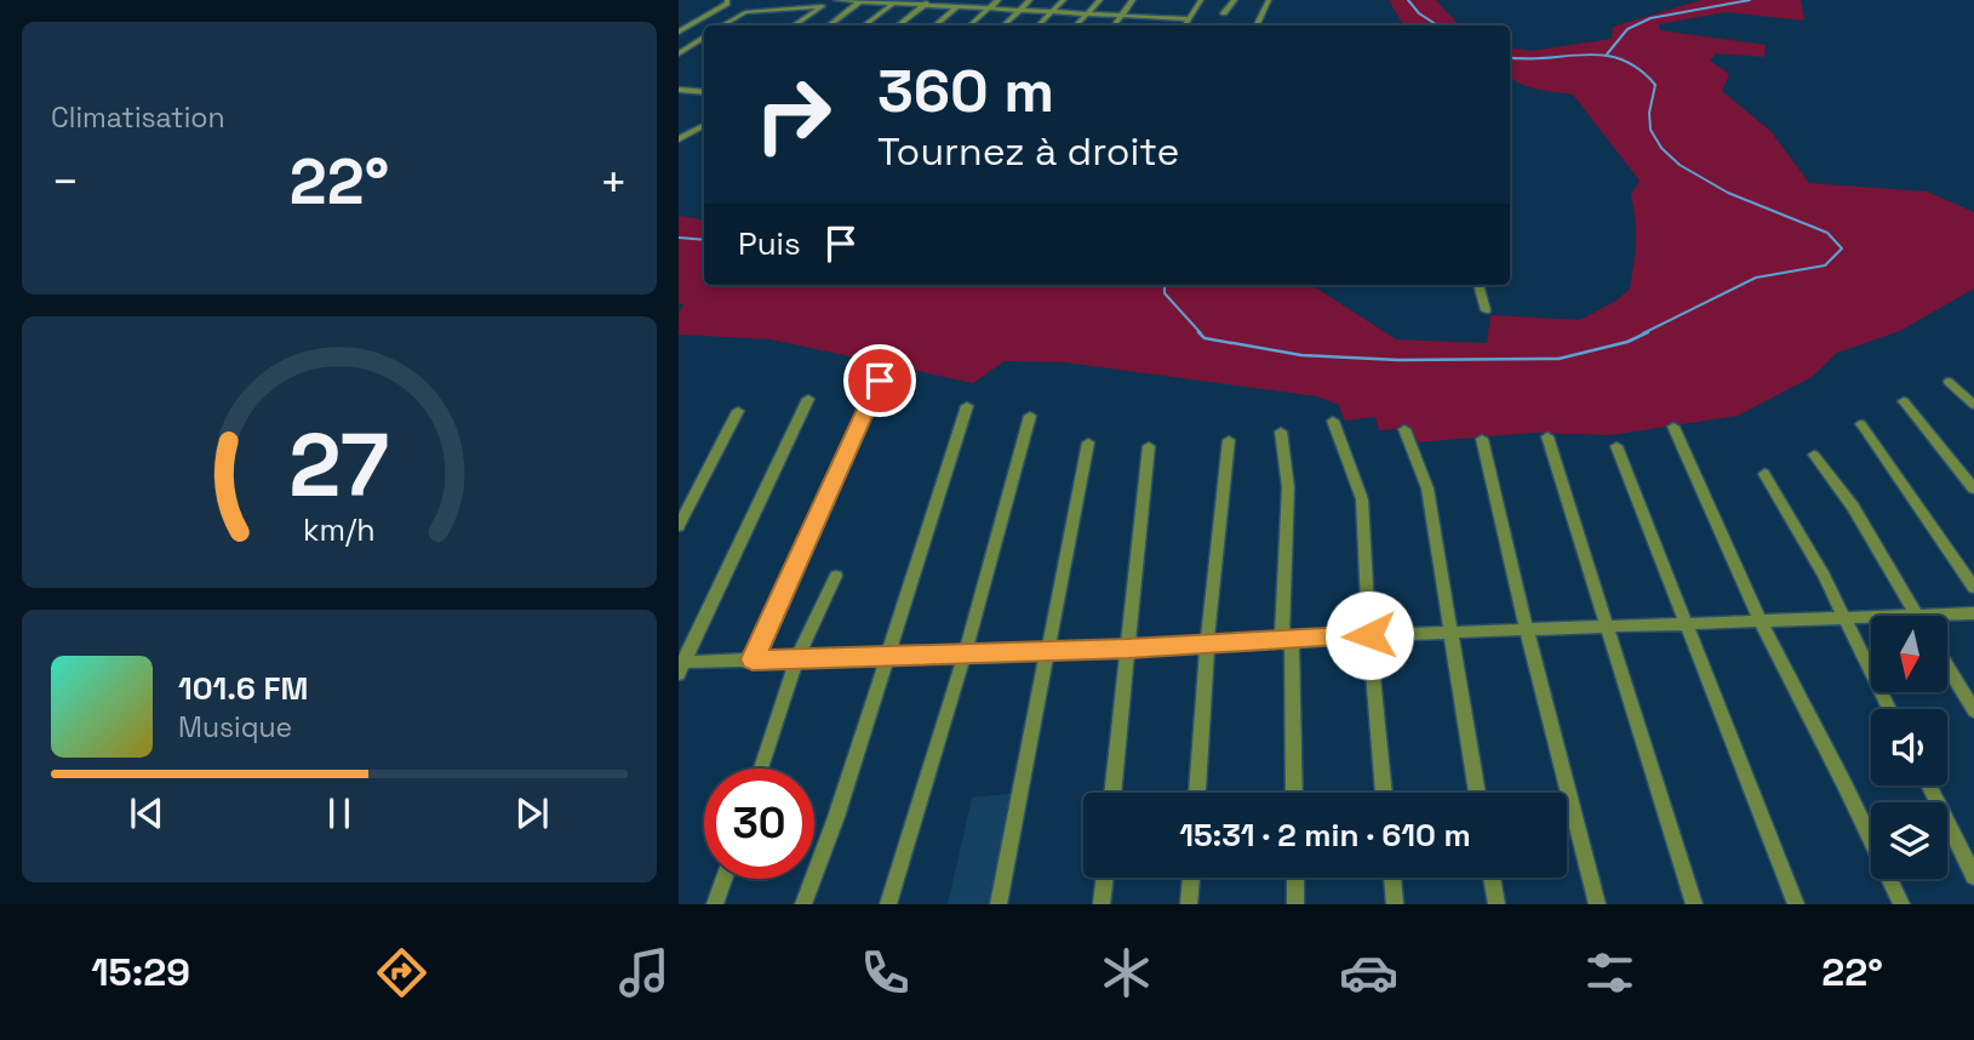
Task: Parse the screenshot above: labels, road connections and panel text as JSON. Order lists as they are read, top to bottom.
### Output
{
  "north": "bottom",
  "page": {
    "tile": "Climatisation",
    "turn": ["360 m", "Tournez à droite"],
    "heat": ["−", "22°", "+"],
    "then": "Puis",
    "song": ["101.6 FM", "Musique"],
    "limit": "30",
    "trip": "15:31 · 2 min · 610 m",
    "tabs": ["15:29", "22°"],
    "gauge": ["27", "km/h"]
  }
}
